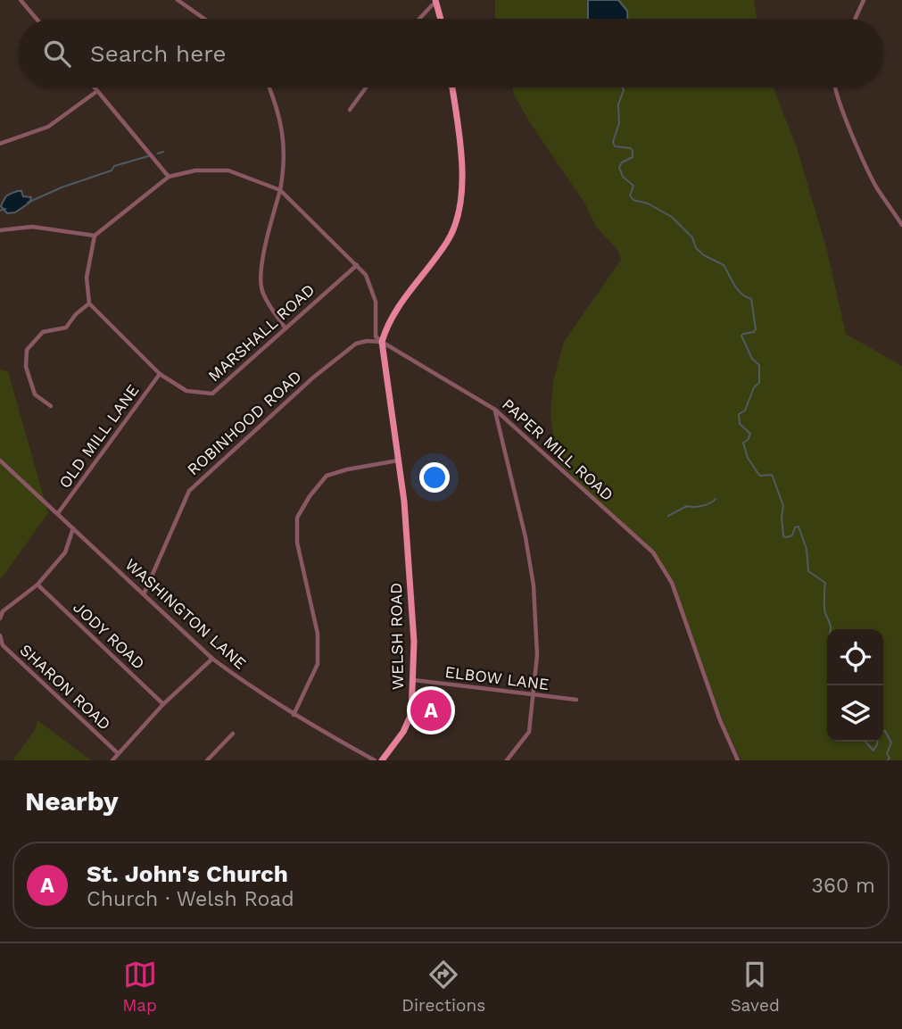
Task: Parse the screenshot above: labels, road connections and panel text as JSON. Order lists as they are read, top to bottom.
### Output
{
  "streets": {
    "main road": ["WELSH ROAD"],
    "street": [
      "MARSHALL ROAD",
      "ROBINHOOD ROAD",
      "OLD MILL LANE",
      "PAPER MILL ROAD",
      "WASHINGTON LANE",
      "JODY ROAD",
      "ELBOW LANE",
      "SHARON ROAD"
    ]
  },
  "crossings": [
    ["MARSHALL ROAD", "OLD MILL LANE"],
    ["ROBINHOOD ROAD", "PAPER MILL ROAD"],
    ["ROBINHOOD ROAD", "WASHINGTON LANE"],
    ["ROBINHOOD ROAD", "WELSH ROAD"],
    ["OLD MILL LANE", "WASHINGTON LANE"],
    ["PAPER MILL ROAD", "WELSH ROAD"],
    ["WELSH ROAD", "ELBOW LANE"]
  ],
  "page": {
    "search": "Search here",
    "pins": "A",
    "heading": "Nearby",
    "list": [
      {
        "mark": "A",
        "name": "St. John's Church",
        "note": "Church · Welsh Road",
        "value": "360 m"
      }
    ],
    "nav": ["Map", "Directions", "Saved"]
  }
}
